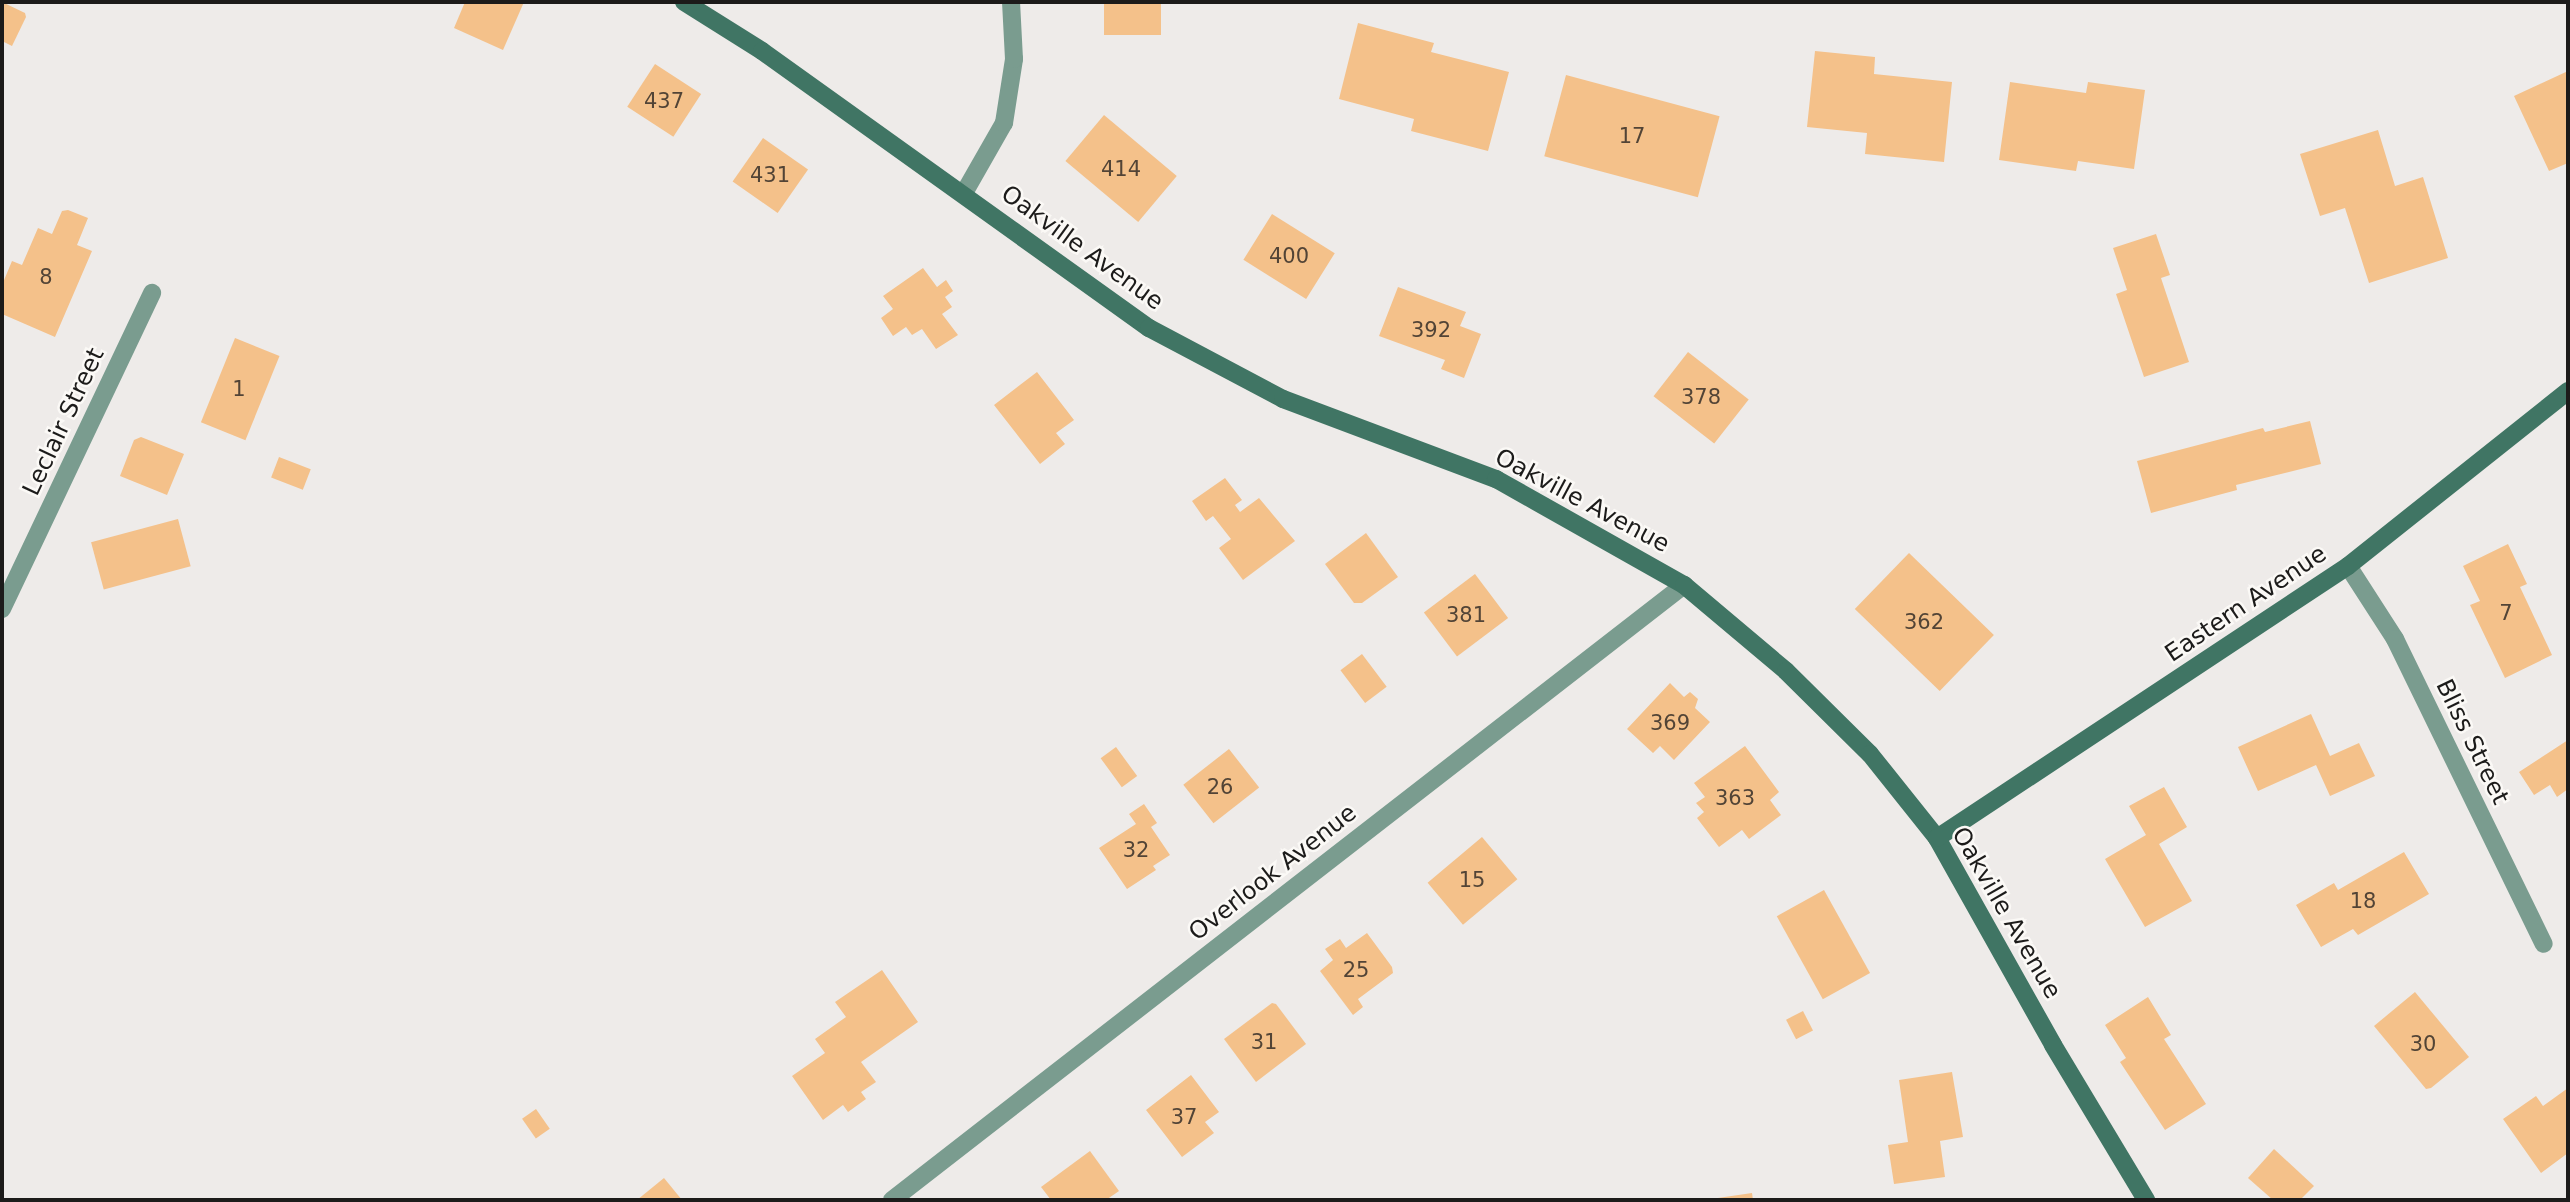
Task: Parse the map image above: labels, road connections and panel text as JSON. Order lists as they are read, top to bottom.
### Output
{
  "streets": {
    "street": [
      "Oakville Avenue",
      "Leclair Street",
      "Eastern Avenue",
      "Bliss Street",
      "Overlook Avenue"
    ]
  },
  "crossings": [
    ["Oakville Avenue", "Eastern Avenue"],
    ["Oakville Avenue", "Overlook Avenue"],
    ["Eastern Avenue", "Bliss Street"]
  ],
  "house_numbers": [
    "437",
    "17",
    "414",
    "431",
    "400",
    "8",
    "392",
    "1",
    "378",
    "7",
    "381",
    "362",
    "369",
    "26",
    "363",
    "32",
    "15",
    "18",
    "25",
    "31",
    "30",
    "37"
  ]
}
